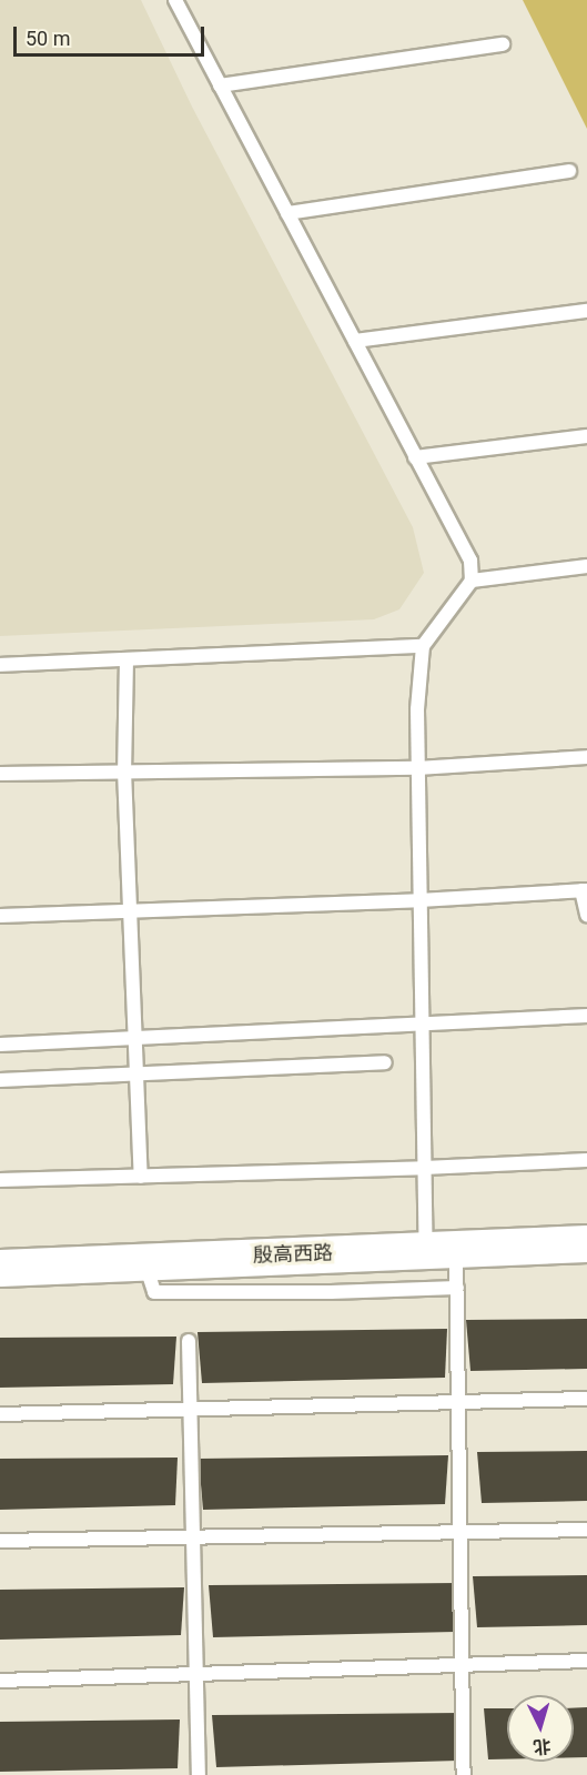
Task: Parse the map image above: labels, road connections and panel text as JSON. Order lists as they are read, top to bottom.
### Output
{
  "streets": {
    "main road": ["殷高西路"]
  },
  "scale_bar": "50 m",
  "north": "bottom"
}
